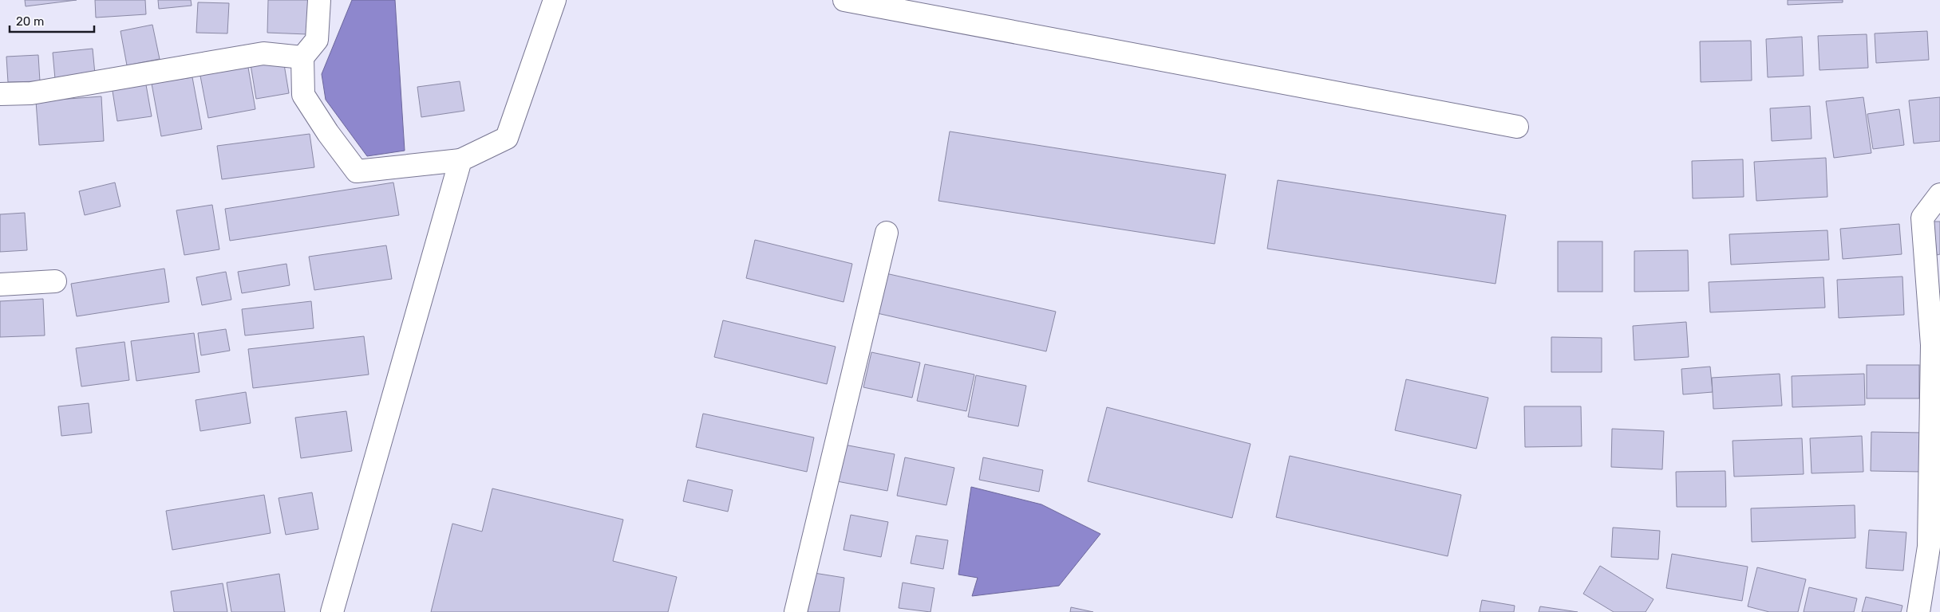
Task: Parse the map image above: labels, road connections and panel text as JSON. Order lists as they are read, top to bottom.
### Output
{
  "scale_bar": "20 m"
}
